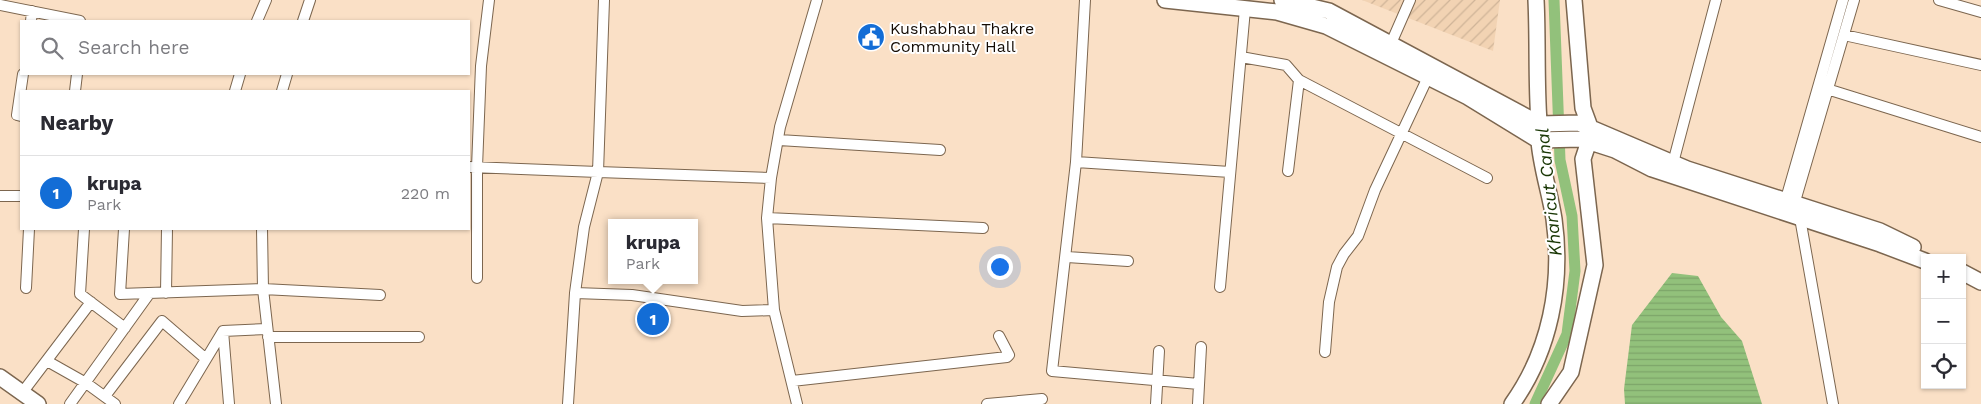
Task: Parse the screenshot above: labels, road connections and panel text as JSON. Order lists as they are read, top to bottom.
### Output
{
  "water": ["Kharicut Canal"],
  "places": {
    "public building": ["Kushabhau Thakre Community Hall"]
  },
  "page": {
    "search": "Search here",
    "heading": "Nearby",
    "list": [
      {
        "mark": "1",
        "name": "krupa",
        "note": "Park",
        "value": "220 m"
      }
    ],
    "popup": ["krupa", "Park"],
    "map_buttons": ["+", "−"],
    "pins": "1"
  }
}
